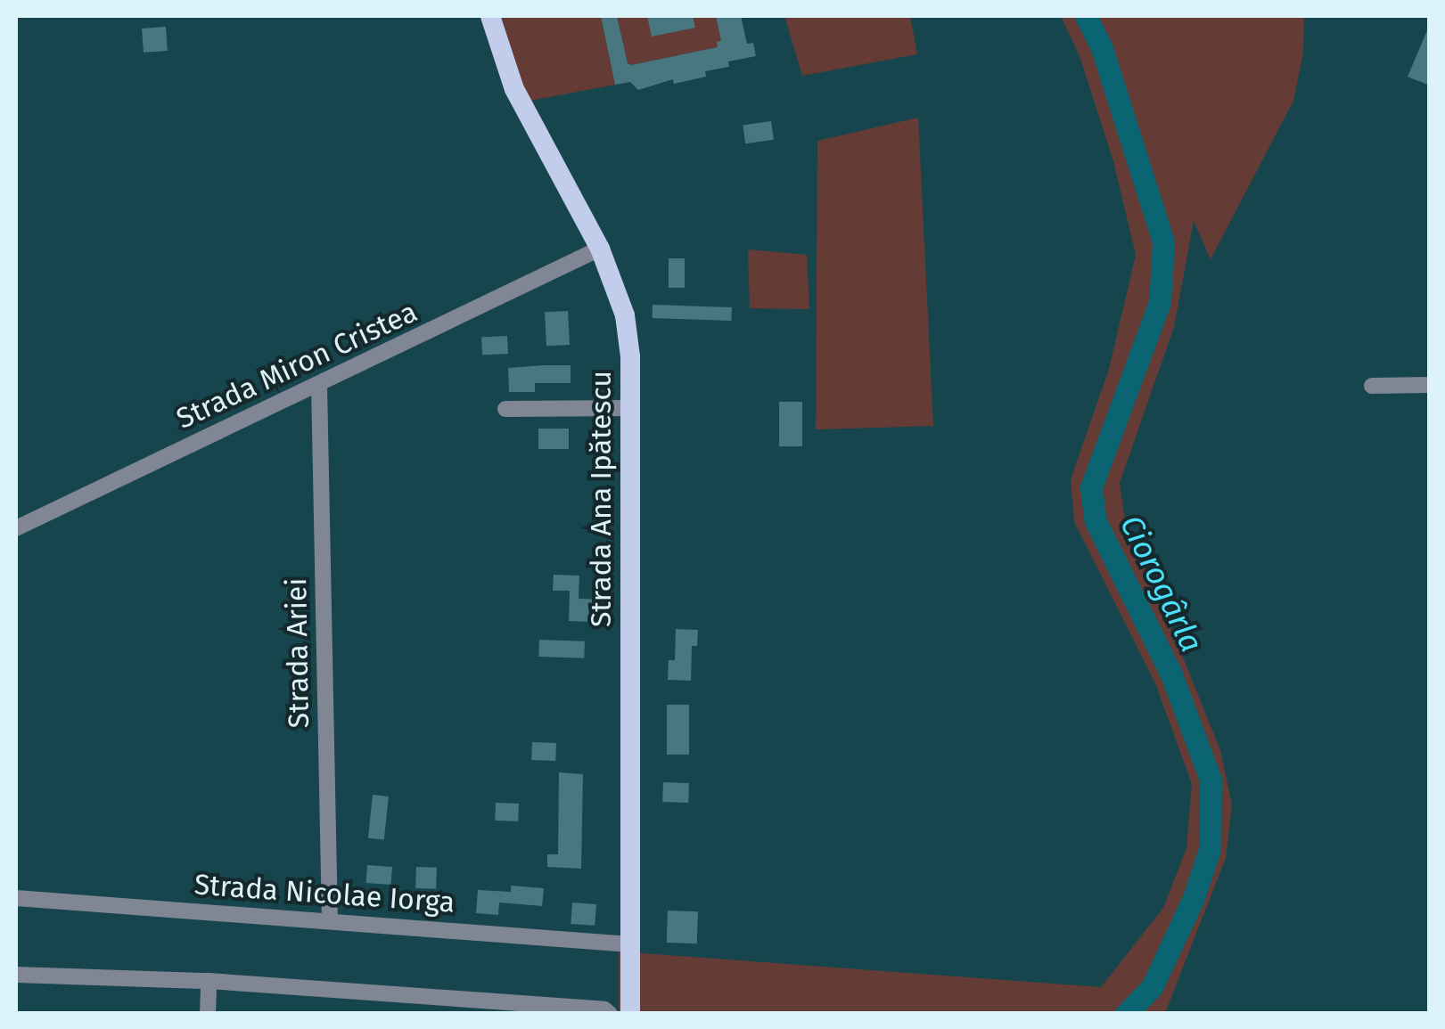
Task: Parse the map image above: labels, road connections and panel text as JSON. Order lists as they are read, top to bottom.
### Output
{
  "streets": {
    "main road": ["Strada Ana Ipătescu"],
    "street": ["Strada Miron Cristea", "Strada Ariei", "Strada Nicolae Iorga"]
  },
  "crossings": [
    ["Strada Miron Cristea", "Strada Ana Ipătescu"],
    ["Strada Miron Cristea", "Strada Ariei"],
    ["Strada Ana Ipătescu", "Strada Nicolae Iorga"],
    ["Strada Ariei", "Strada Nicolae Iorga"]
  ],
  "water": ["Ciorogârla"]
}
